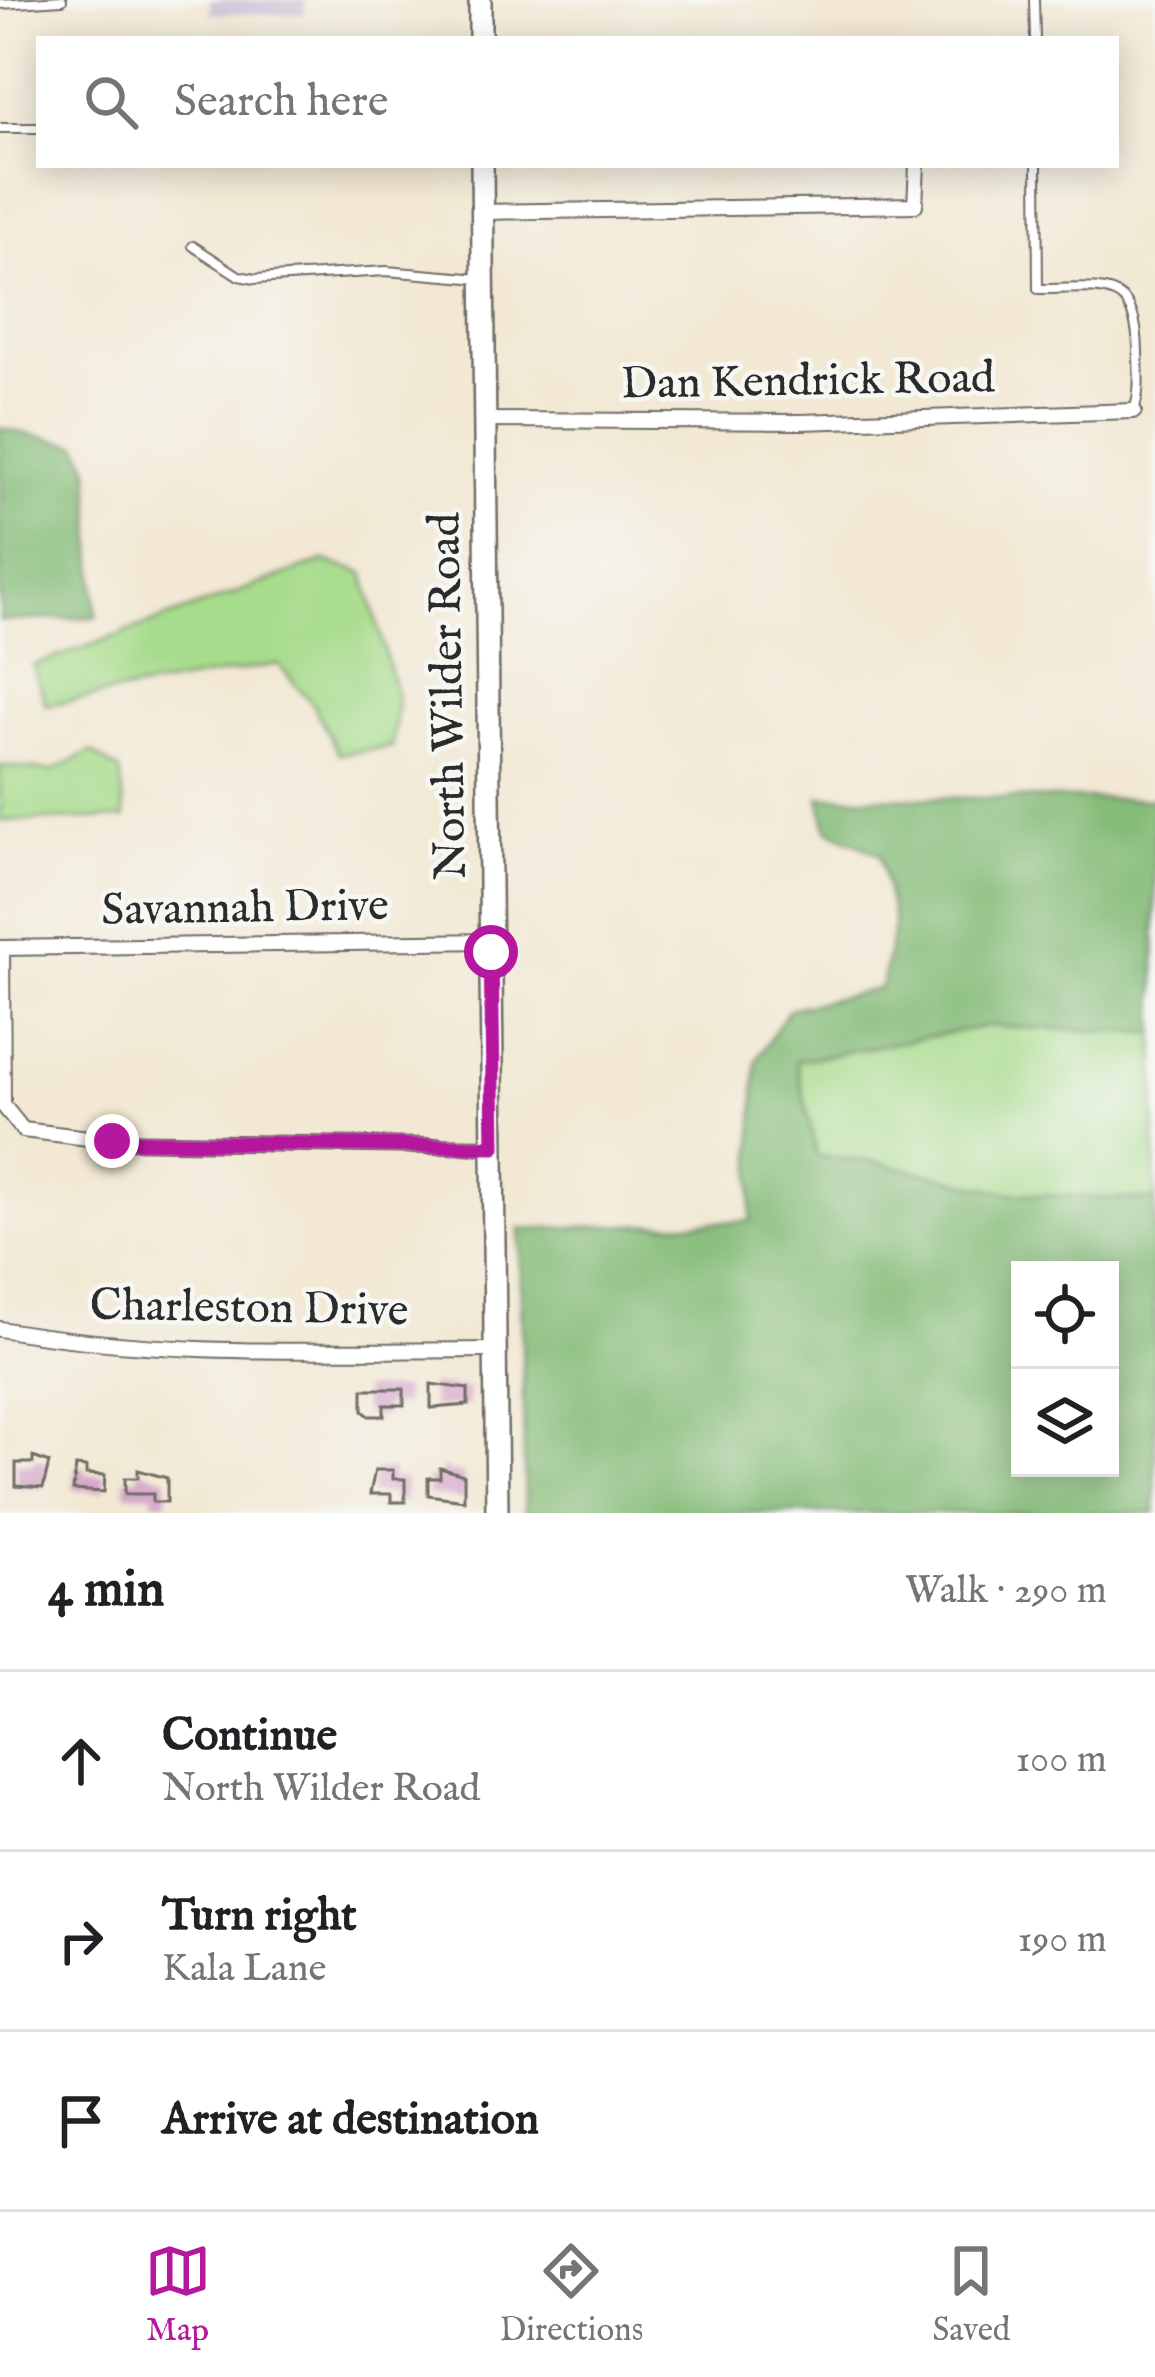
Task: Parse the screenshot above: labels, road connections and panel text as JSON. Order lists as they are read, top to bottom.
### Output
{
  "streets": {
    "street": [
      "Dan Kendrick Road",
      "North Wilder Road",
      "Savannah Drive",
      "Charleston Drive"
    ]
  },
  "crossings": [
    ["Dan Kendrick Road", "North Wilder Road"],
    ["North Wilder Road", "Savannah Drive"],
    ["North Wilder Road", "Charleston Drive"]
  ],
  "page": {
    "search": "Search here",
    "heading": ["4 min", "Walk · 290 m"],
    "list": [
      ["Continue", "North Wilder Road", "100 m"],
      ["Turn right", "Kala Lane", "190 m"],
      "Arrive at destination"
    ],
    "nav": ["Map", "Directions", "Saved"]
  }
}
